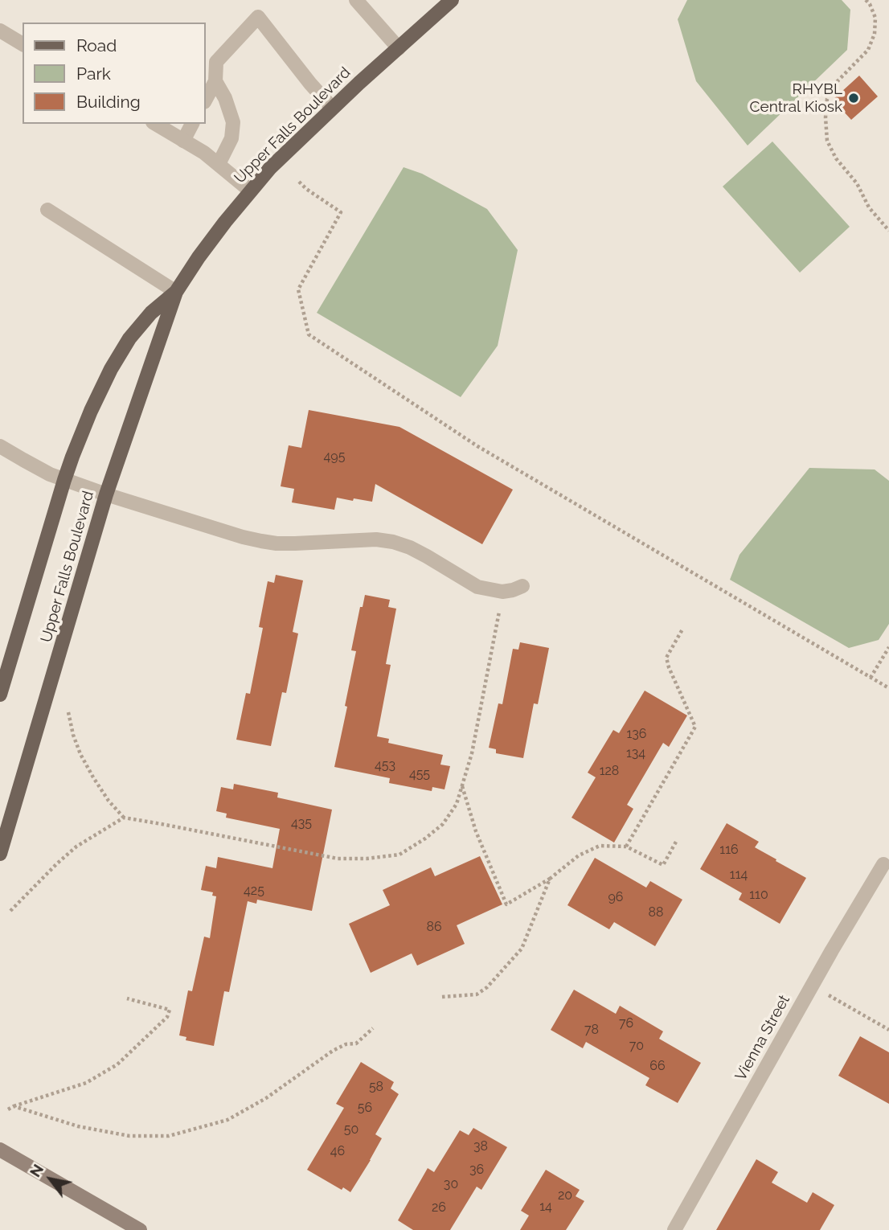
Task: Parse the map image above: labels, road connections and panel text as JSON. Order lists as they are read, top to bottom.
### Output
{
  "streets": {
    "main road": ["Upper Falls Boulevard"],
    "street": ["Vienna Street"]
  },
  "places": ["RHYBL Central Kiosk"],
  "house_numbers": [
    "495",
    "136",
    "134",
    "453",
    "128",
    "455",
    "435",
    "116",
    "114",
    "425",
    "110",
    "96",
    "88",
    "86",
    "76",
    "78",
    "70",
    "66",
    "58",
    "56",
    "50",
    "38",
    "46",
    "36",
    "30",
    "20",
    "14",
    "26"
  ],
  "legend": ["Road", "Park", "Building"],
  "north": "top left"
}
